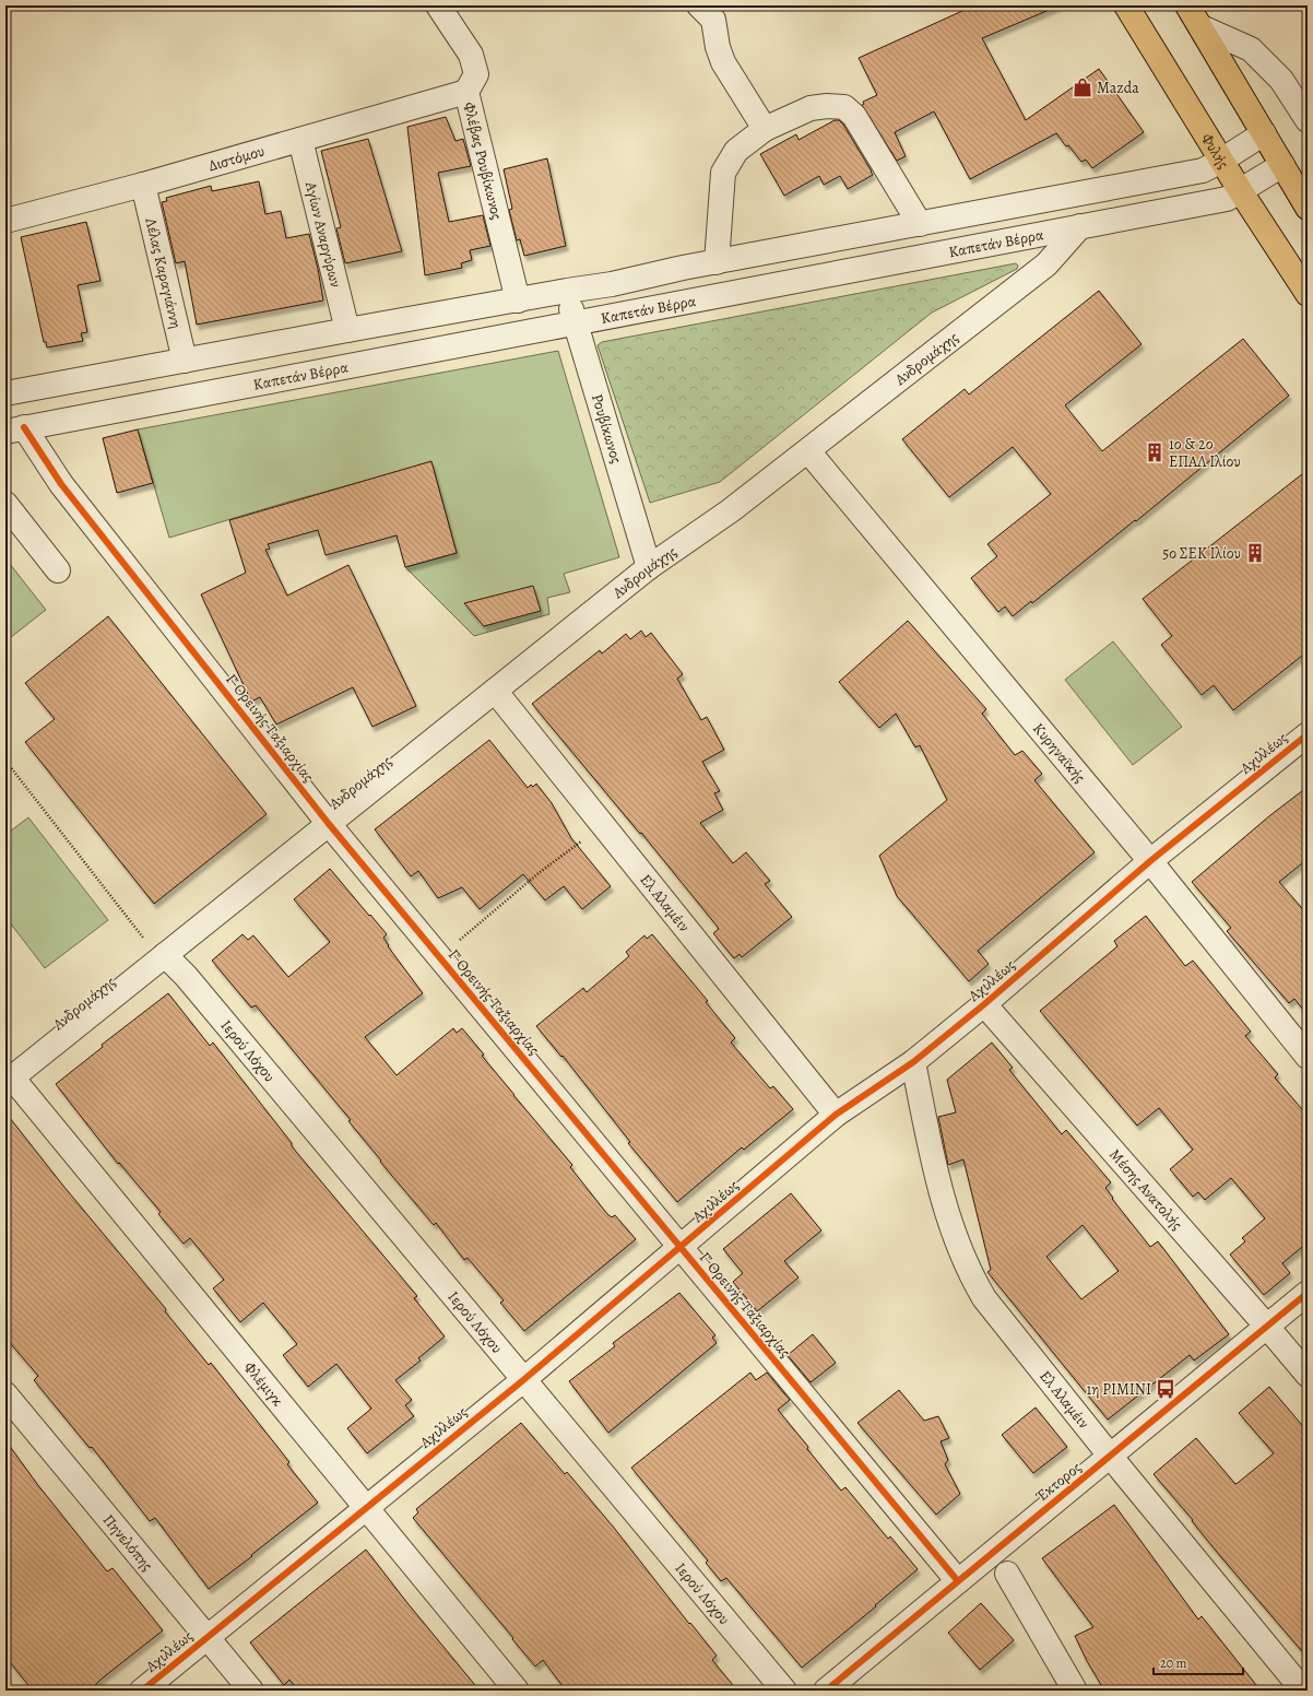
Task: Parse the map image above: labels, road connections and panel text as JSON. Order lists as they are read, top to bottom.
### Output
{
  "streets": {
    "main road": ["Φυλής"],
    "street": [
      "Διστόμου",
      "Φλέβας Ρουβίκωνος",
      "Αγίων Αναργύρων",
      "Καπετάν Βέρρα",
      "Λέλας Καραγιάννη",
      "Ανδρομάχης",
      "Ρουβίκωνος",
      "Γ' Ορεινής Ταξιαρχίας",
      "Κυρηναϊκής",
      "Αχιλλέως",
      "Ελ Αλαμέιν",
      "Ιερού Λόχου",
      "Μέσης Ανατολής",
      "Φλέμιγκ",
      "Έκτορος",
      "Πηνελόπης"
    ]
  },
  "crossings": [
    ["Φυλής", "Καπετάν Βέρρα"],
    ["Διστόμου", "Φλέβας Ρουβίκωνος"],
    ["Διστόμου", "Αγίων Αναργύρων"],
    ["Διστόμου", "Λέλας Καραγιάννη"],
    ["Φλέβας Ρουβίκωνος", "Καπετάν Βέρρα"],
    ["Αγίων Αναργύρων", "Καπετάν Βέρρα"],
    ["Καπετάν Βέρρα", "Λέλας Καραγιάννη"],
    ["Καπετάν Βέρρα", "Ανδρομάχης"],
    ["Καπετάν Βέρρα", "Ρουβίκωνος"],
    ["Καπετάν Βέρρα", "Γ' Ορεινής Ταξιαρχίας"],
    ["Ανδρομάχης", "Ρουβίκωνος"],
    ["Ανδρομάχης", "Γ' Ορεινής Ταξιαρχίας"],
    ["Ανδρομάχης", "Κυρηναϊκής"],
    ["Ανδρομάχης", "Ελ Αλαμέιν"],
    ["Ανδρομάχης", "Ιερού Λόχου"],
    ["Ανδρομάχης", "Φλέμιγκ"],
    ["Γ' Ορεινής Ταξιαρχίας", "Αχιλλέως"],
    ["Γ' Ορεινής Ταξιαρχίας", "Έκτορος"],
    ["Κυρηναϊκής", "Αχιλλέως"],
    ["Αχιλλέως", "Ελ Αλαμέιν"],
    ["Αχιλλέως", "Ιερού Λόχου"],
    ["Αχιλλέως", "Μέσης Ανατολής"],
    ["Αχιλλέως", "Φλέμιγκ"],
    ["Αχιλλέως", "Πηνελόπης"],
    ["Ελ Αλαμέιν", "Έκτορος"],
    ["Μέσης Ανατολής", "Έκτορος"]
  ],
  "places": {
    "shop": ["Mazda"],
    "building": ["1ο & 2ο ΕΠΑΛ Ιλίου", "5ο ΣΕΚ Ιλίου"],
    "bus stop": ["1η ΡΙΜΙΝΙ"]
  },
  "scale_bar": "20 m"
}
